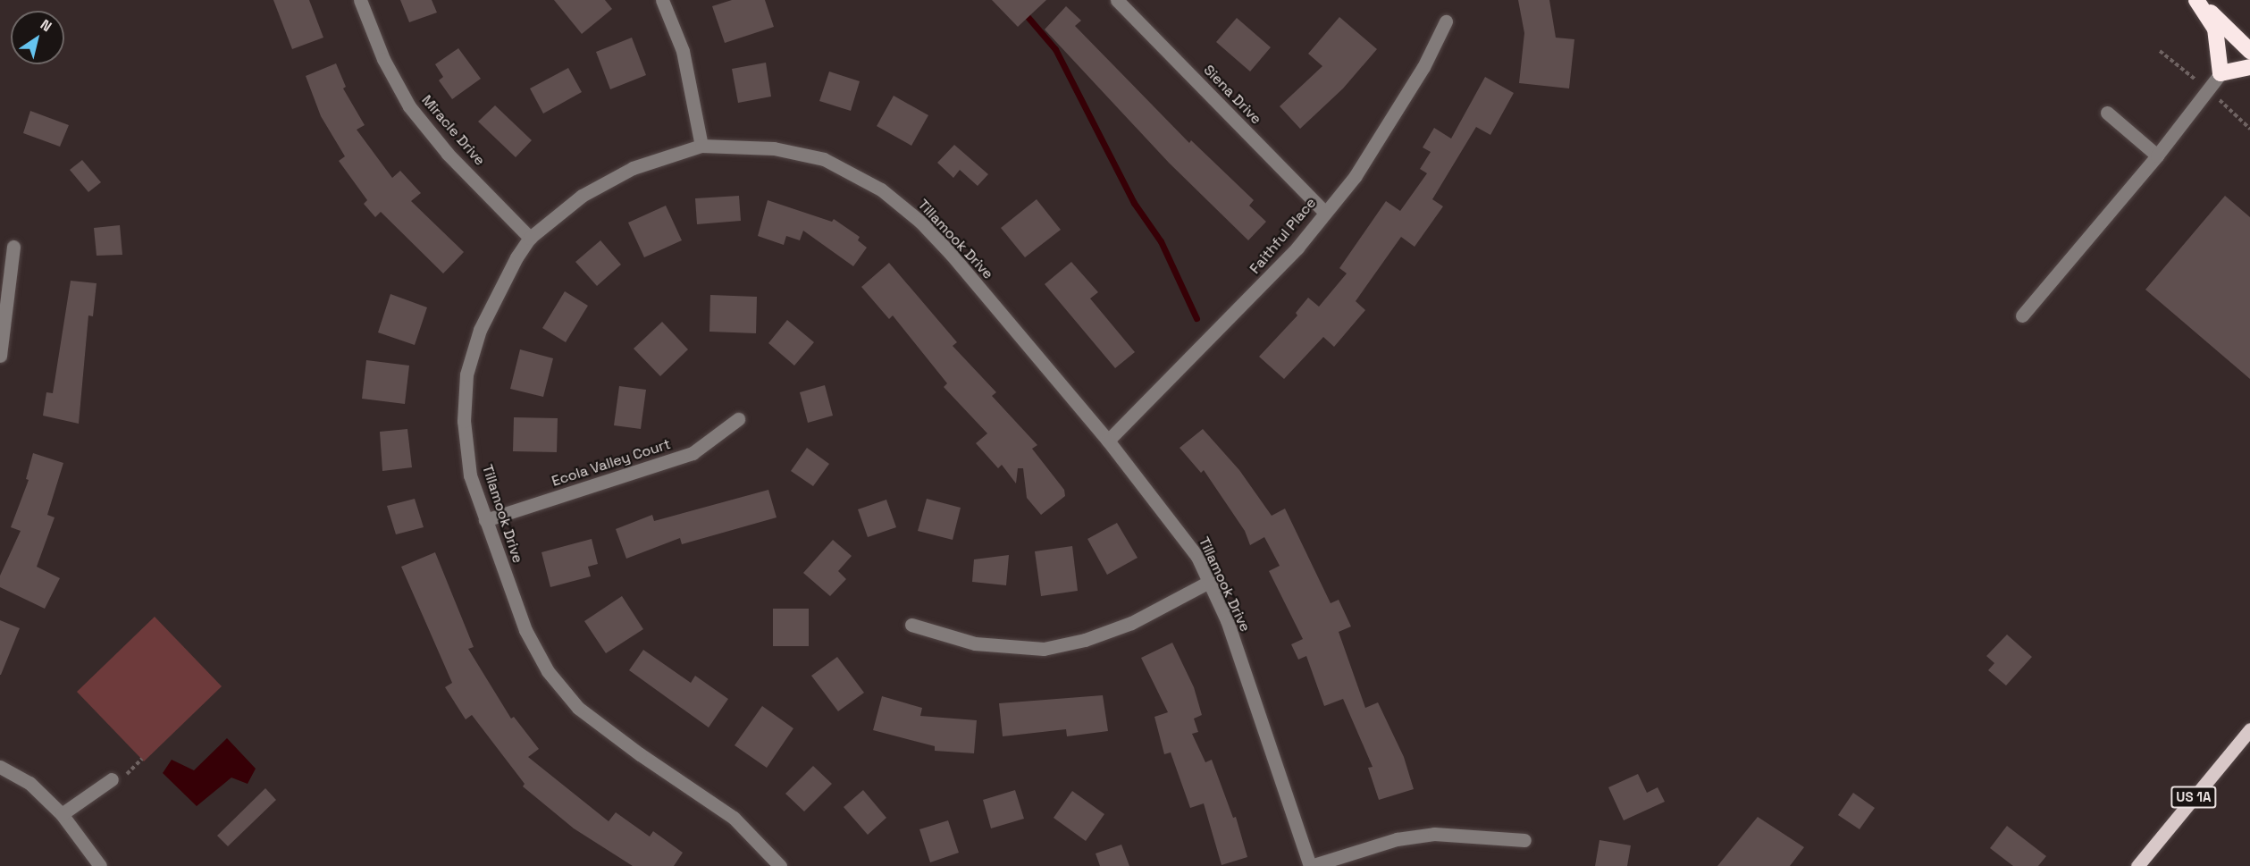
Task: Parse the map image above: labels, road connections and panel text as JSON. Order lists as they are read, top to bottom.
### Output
{
  "streets": {
    "main road": ["US 1A"],
    "street": [
      "Siena Drive",
      "Miracle Drive",
      "Faithful Place",
      "Tillamook Drive",
      "Ecola Valley Court"
    ]
  },
  "crossings": [
    ["Siena Drive", "Faithful Place"],
    ["Miracle Drive", "Tillamook Drive"],
    ["Faithful Place", "Tillamook Drive"],
    ["Tillamook Drive", "Ecola Valley Court"]
  ],
  "north": "top right"
}
